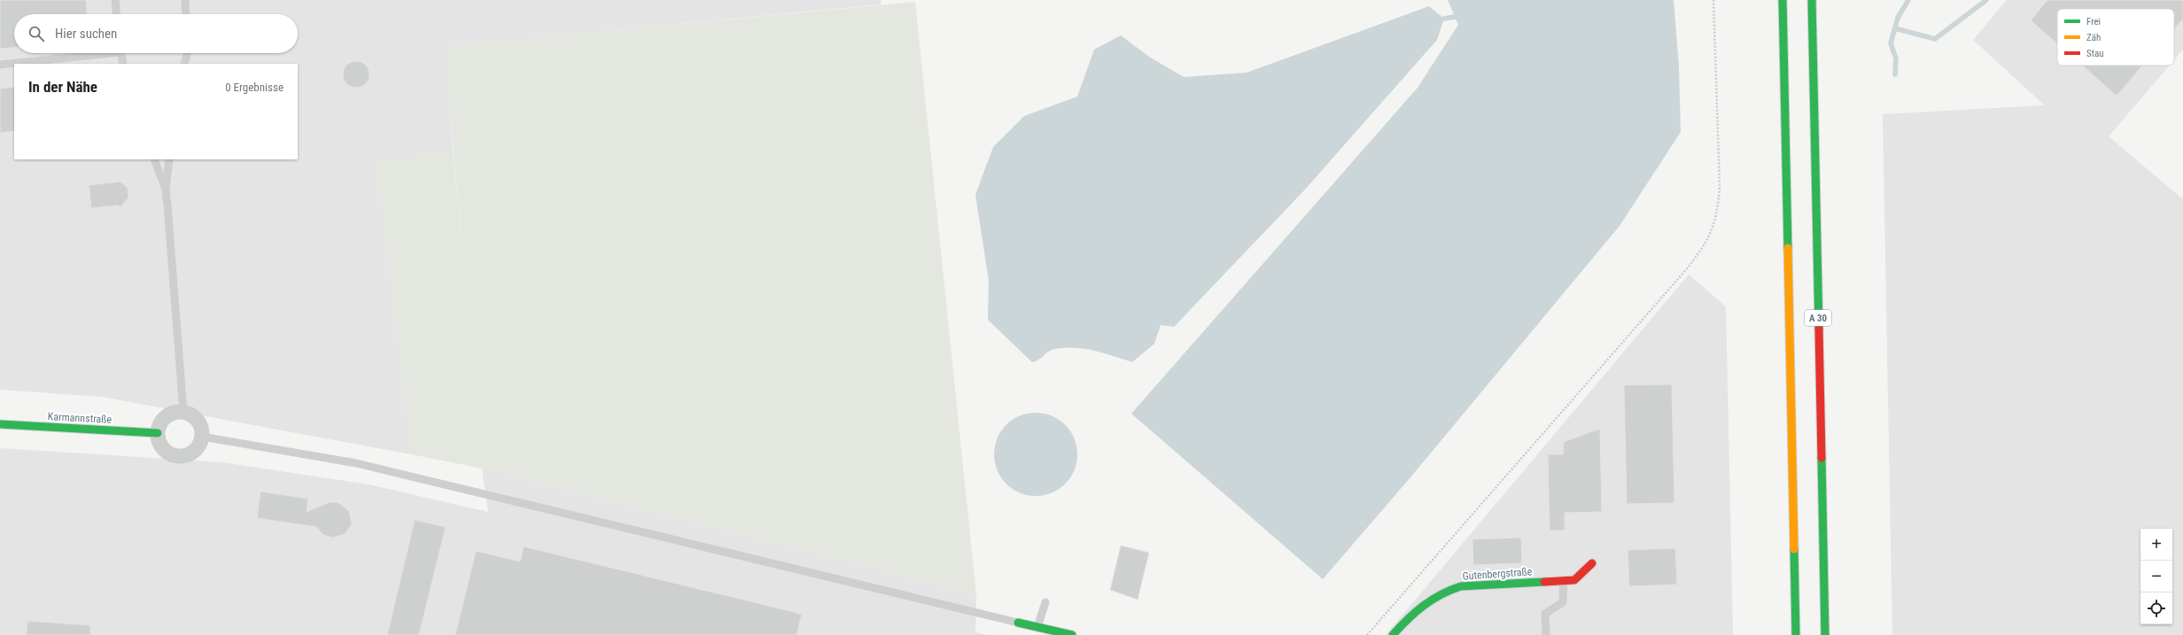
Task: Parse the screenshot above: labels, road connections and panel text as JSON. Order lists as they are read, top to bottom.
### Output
{
  "streets": {
    "main road": ["A 30", "Karmannstraße", "Gutenbergstraße"]
  },
  "legend": ["Frei", "Zäh", "Stau"],
  "page": {
    "search": "Hier suchen",
    "heading": ["In der Nähe", "0 Ergebnisse"],
    "map_buttons": ["+", "−"]
  }
}
